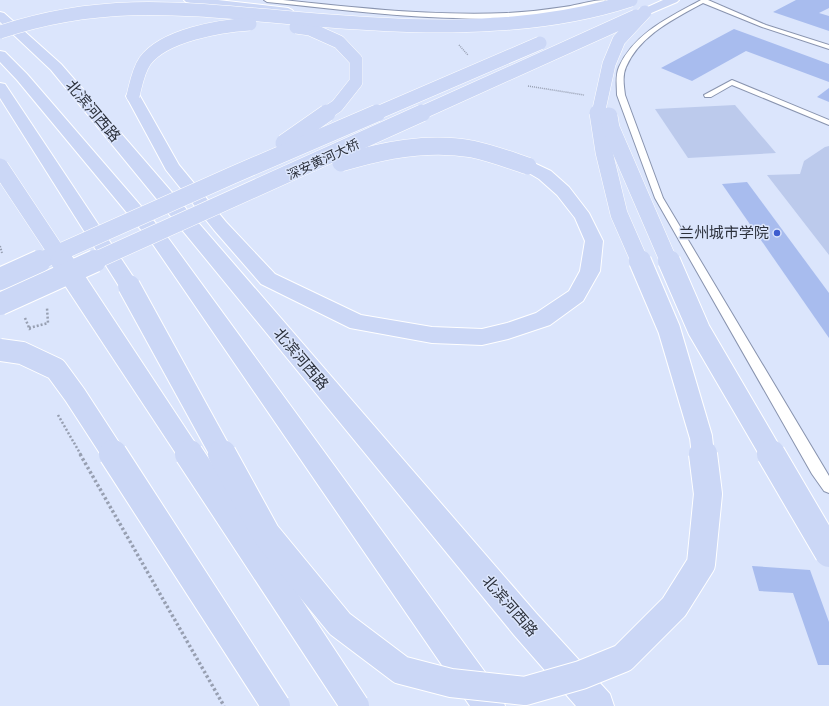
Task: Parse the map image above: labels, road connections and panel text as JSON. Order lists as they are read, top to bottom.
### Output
{
  "streets": {
    "main road": ["北滨河西路", "深安黄河大桥"]
  },
  "places": ["兰州城市学院"]
}
